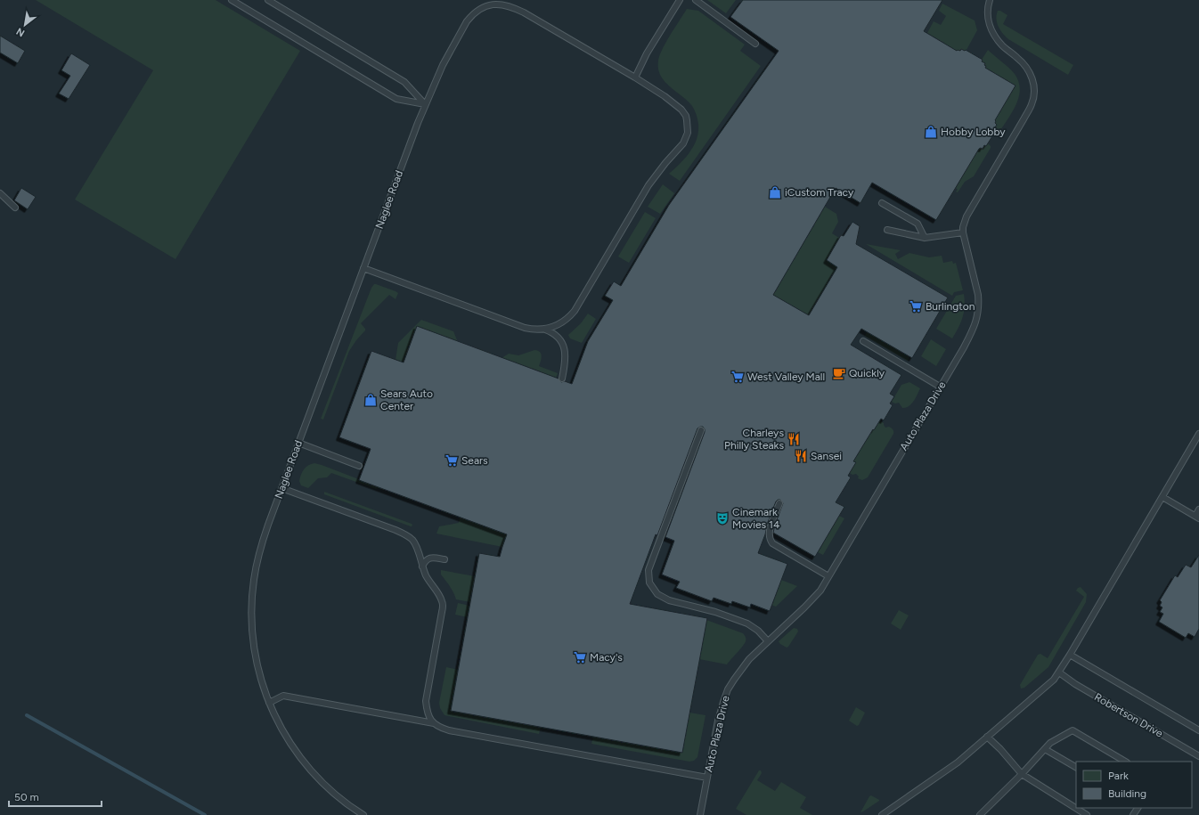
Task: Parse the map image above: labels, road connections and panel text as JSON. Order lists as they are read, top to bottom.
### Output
{
  "streets": {
    "lane": ["Naglee Road", "Auto Plaza Drive", "Robertson Drive"]
  },
  "places": {
    "shop": ["Hobby Lobby", "iCustom Tracy", "Sears Auto Center"],
    "supermarket": [
      "Burlington",
      "West Valley Mall",
      "Sears",
      "Macy's"
    ],
    "cafe": ["Quickly"],
    "restaurant": ["Charleys Philly Steaks", "Sansei"],
    "theatre": ["Cinemark Movies 14"]
  },
  "legend": ["Park", "Building"],
  "scale_bar": "50 m",
  "north": "bottom left"
}
